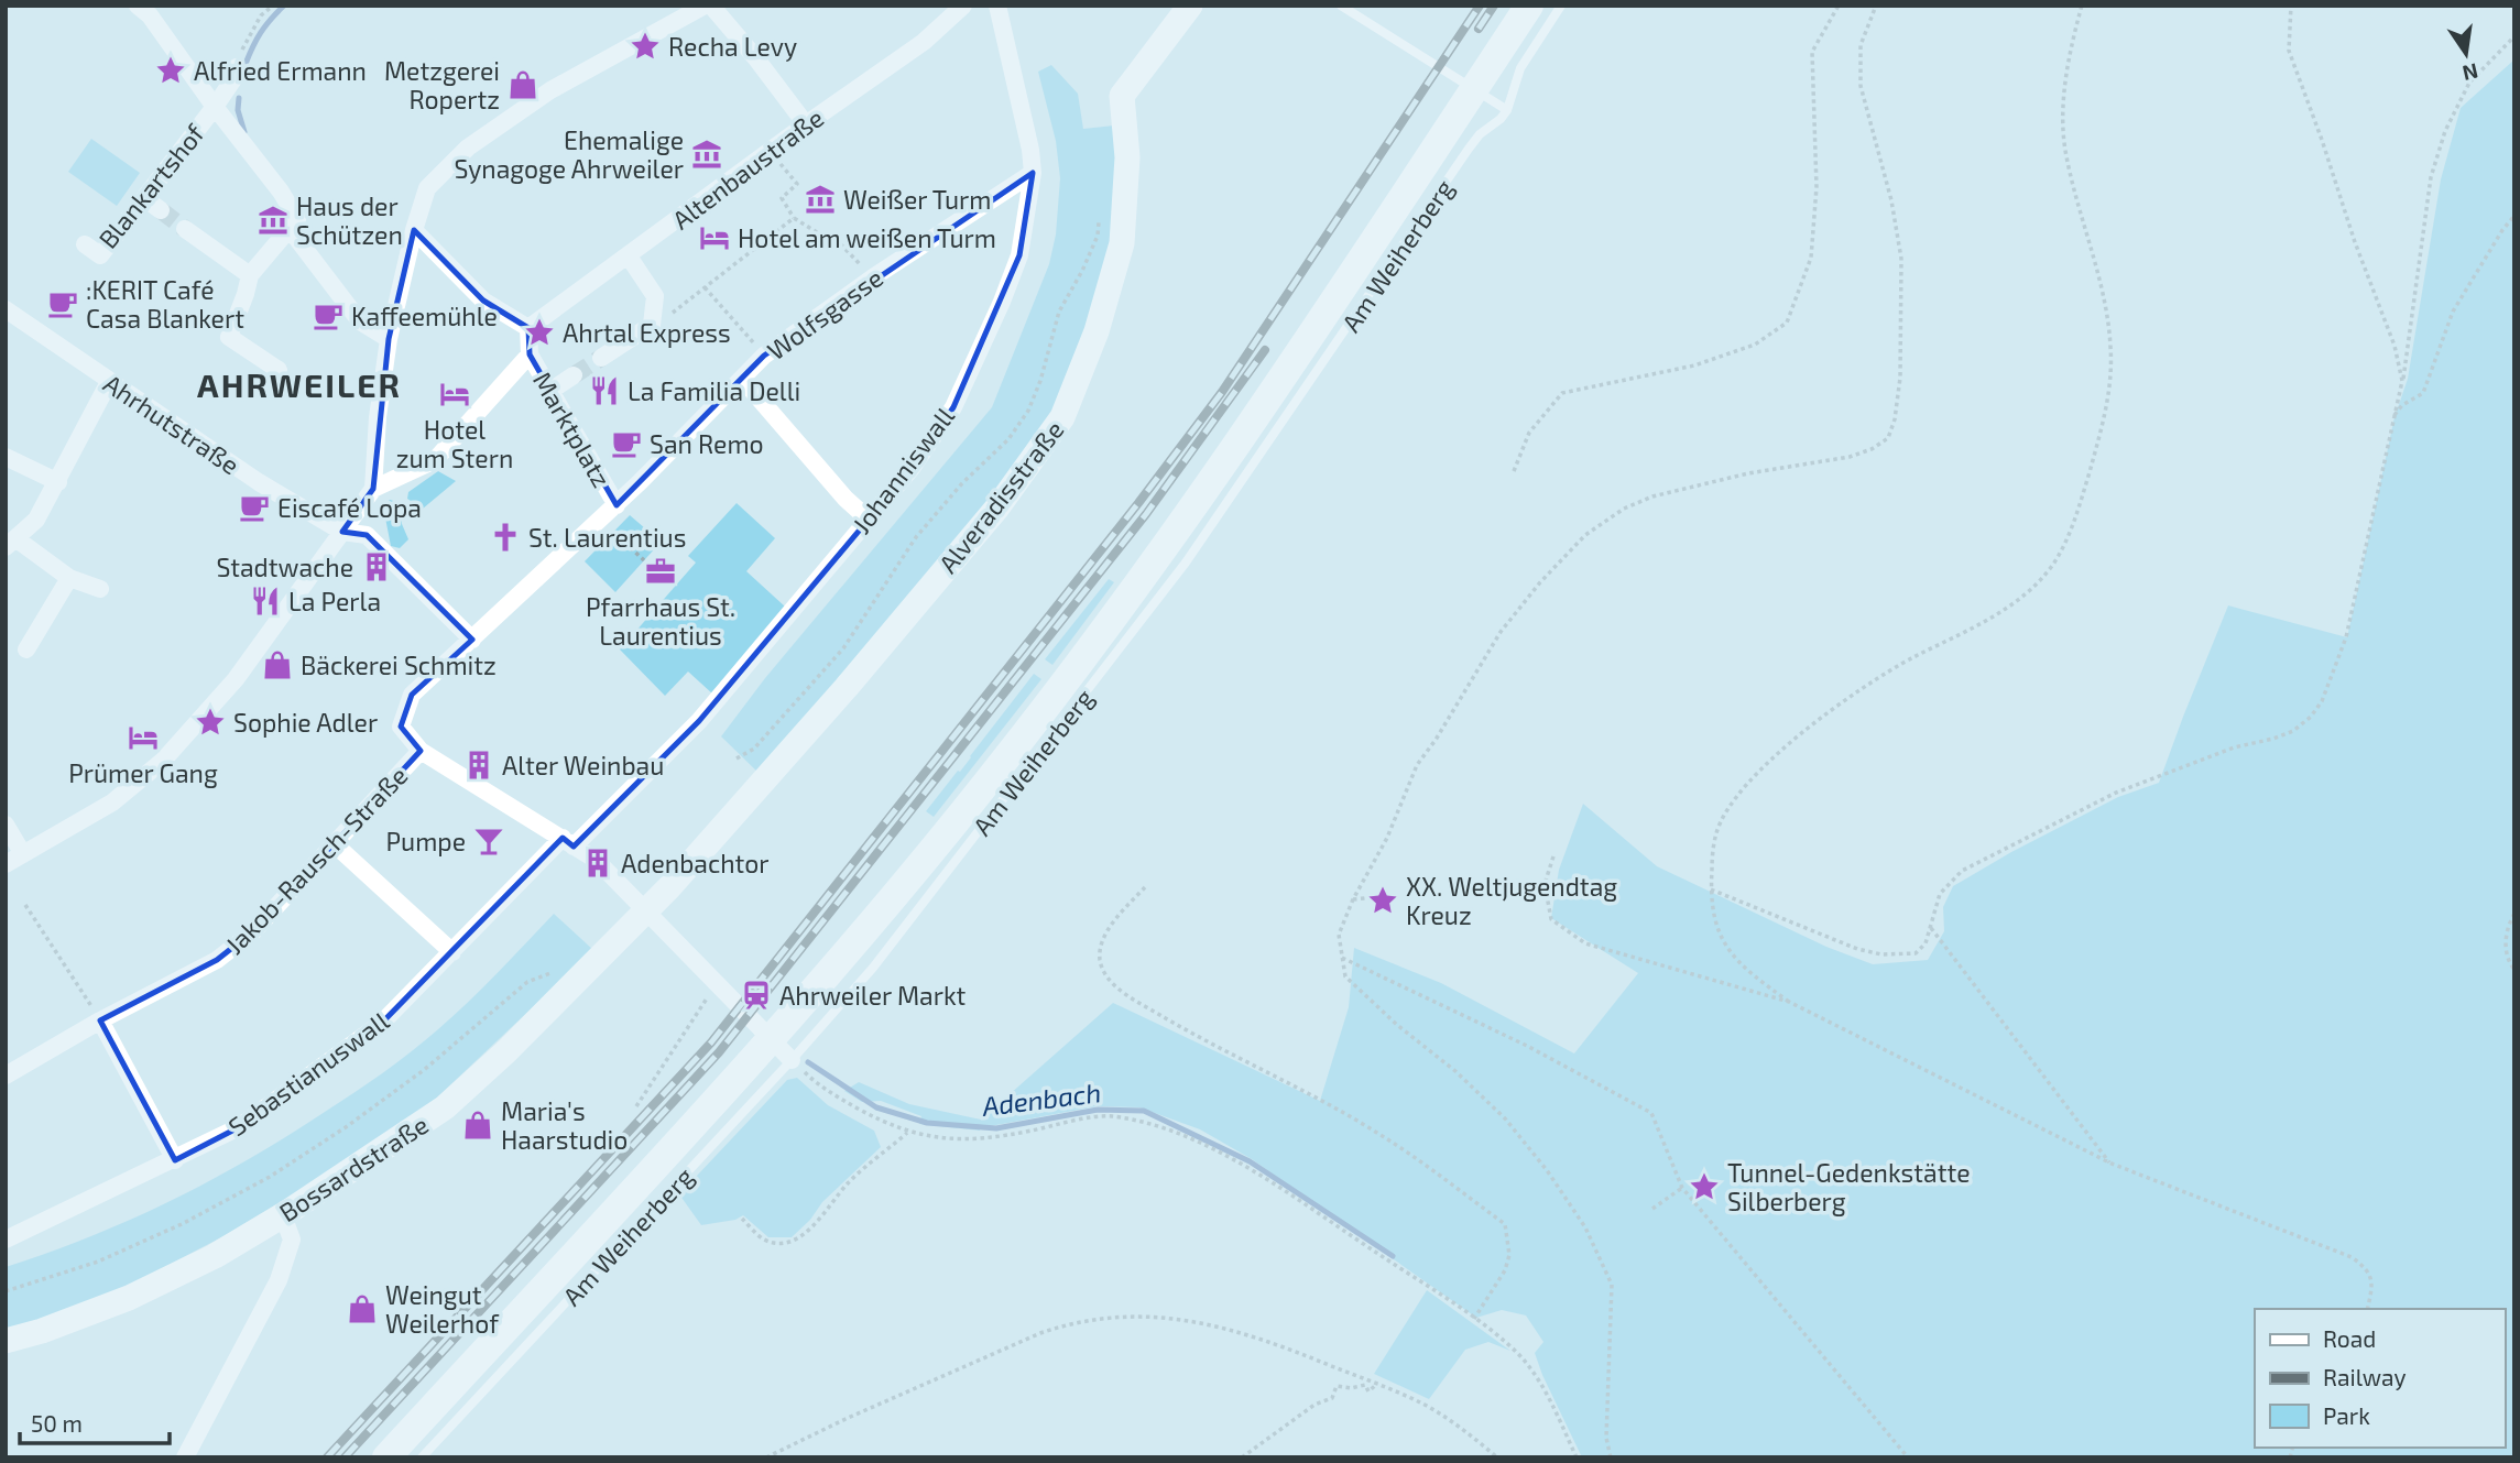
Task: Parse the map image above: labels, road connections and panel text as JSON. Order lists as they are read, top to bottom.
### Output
{
  "streets": {
    "street": [
      "Altenbaustraße",
      "Blankartshof",
      "Wolfsgasse",
      "Ahrhutstraße",
      "Marktplatz",
      "Johanniswall",
      "Alveradisstraße",
      "Jakob-Rausch-Straße",
      "Sebastianuswall",
      "Bossardstraße"
    ],
    "lane": ["Am Weiherberg"]
  },
  "crossings": [
    ["Altenbaustraße", "Marktplatz"],
    ["Wolfsgasse", "Marktplatz"],
    ["Wolfsgasse", "Johanniswall"],
    ["Marktplatz", "Jakob-Rausch-Straße"],
    ["Johanniswall", "Sebastianuswall"],
    ["Alveradisstraße", "Bossardstraße"]
  ],
  "districts": ["AHRWEILER"],
  "water": ["Adenbach"],
  "places": {
    "place": [
      "Recha Levy",
      "Alfried Ermann",
      "Ahrtal Express",
      "Sophie Adler",
      "XX. Weltjugendtag Kreuz",
      "Tunnel-Gedenkstätte Silberberg"
    ],
    "shop": [
      "Metzgerei Ropertz",
      "Bäckerei Schmitz",
      "Maria's Haarstudio",
      "Weingut Weilerhof"
    ],
    "museum": ["Ehemalige Synagoge Ahrweiler", "Weißer Turm", "Haus der Schützen"],
    "hotel": ["Hotel am weißen Turm", "Hotel zum Stern", "Prümer Gang"],
    "cafe": [
      ":KERIT Café Casa Blankert",
      "Kaffeemühle",
      "San Remo",
      "Eiscafé Lopa"
    ],
    "restaurant": ["La Familia Delli", "La Perla"],
    "church": ["St. Laurentius"],
    "building": ["Stadtwache", "Alter Weinbau", "Adenbachtor"],
    "office": ["Pfarrhaus St. Laurentius"],
    "bar": ["Pumpe"],
    "station": ["Ahrweiler Markt"]
  },
  "legend": ["Road", "Railway", "Park"],
  "scale_bar": "50 m",
  "north": "bottom"
}
